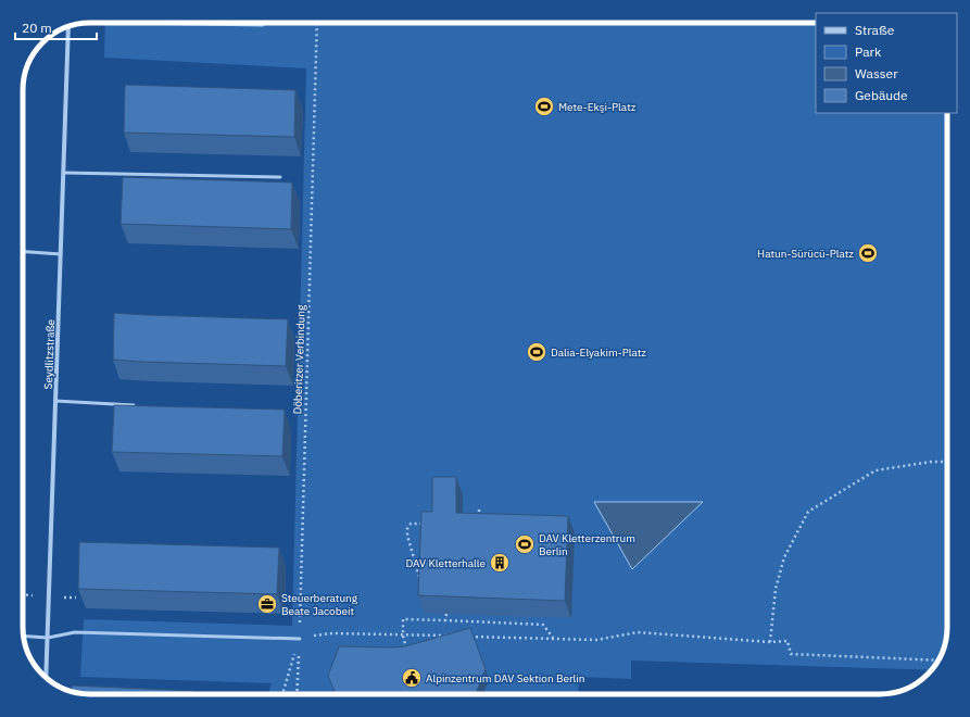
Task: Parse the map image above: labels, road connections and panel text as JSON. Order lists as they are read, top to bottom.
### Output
{
  "streets": {
    "street": ["Seydlitzstraße"],
    "path": ["Döberitzer Verbindung"]
  },
  "places": {
    "sports": [
      "Mete-Ekşi-Platz",
      "Hatun-Sürücü-Platz",
      "Dalia-Elyakim-Platz",
      "DAV Kletterzentrum Berlin"
    ],
    "building": ["DAV Kletterhalle"],
    "office": ["Steuerberatung Beate Jacobeit"],
    "public building": ["Alpinzentrum DAV Sektion Berlin"]
  },
  "legend": [
    "Straße",
    "Park",
    "Wasser",
    "Gebäude"
  ],
  "scale_bar": "20 m"
}
